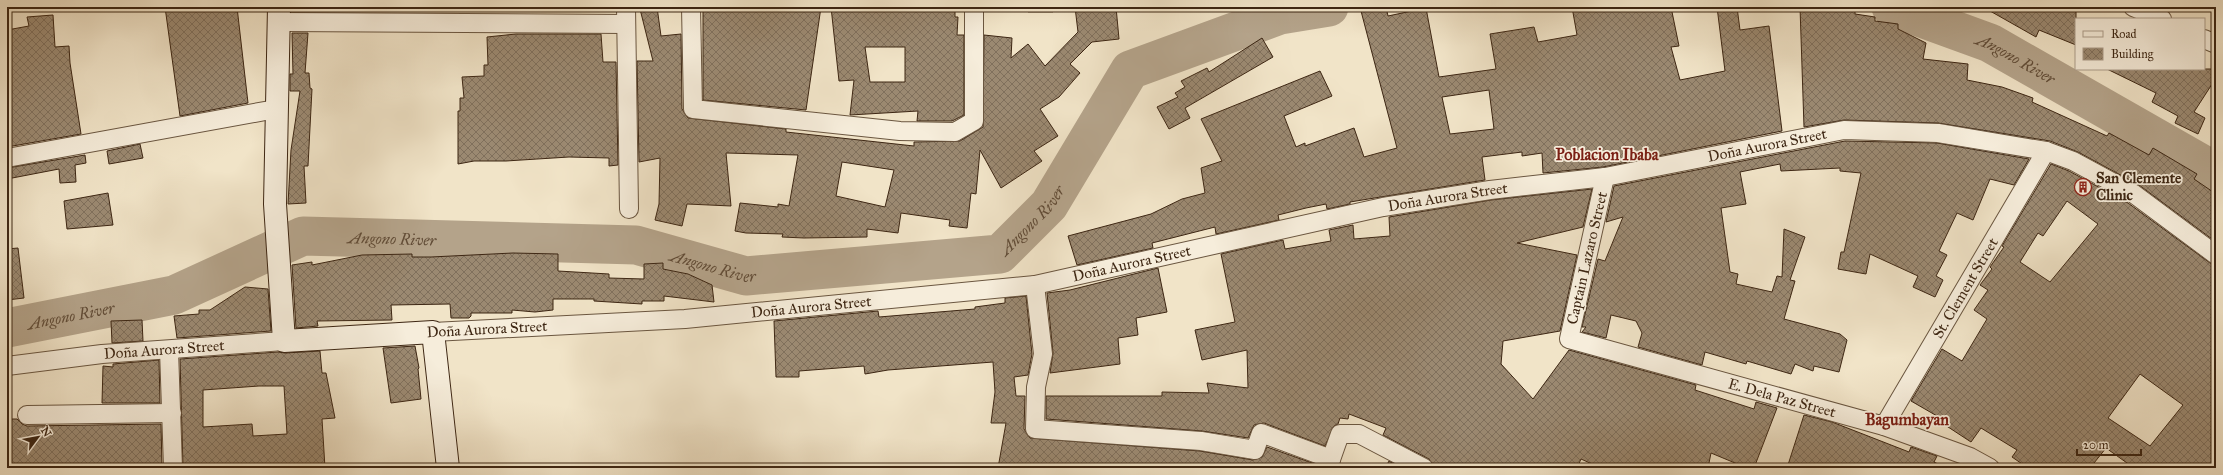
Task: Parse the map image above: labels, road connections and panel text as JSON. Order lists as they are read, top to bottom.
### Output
{
  "streets": {
    "street": [
      "Doña Aurora Street",
      "Captain Lazaro Street",
      "St. Clement Street",
      "E. Dela Paz Street"
    ]
  },
  "crossings": [
    ["Doña Aurora Street", "Captain Lazaro Street"],
    ["Doña Aurora Street", "St. Clement Street"],
    ["Captain Lazaro Street", "E. Dela Paz Street"],
    ["St. Clement Street", "E. Dela Paz Street"]
  ],
  "districts": ["Poblacion Ibaba", "Bagumbayan"],
  "water": ["Angono River"],
  "places": {
    "building": ["San Clemente Clinic"]
  },
  "legend": ["Road", "Building"],
  "scale_bar": "20 m",
  "north": "top right"
}
